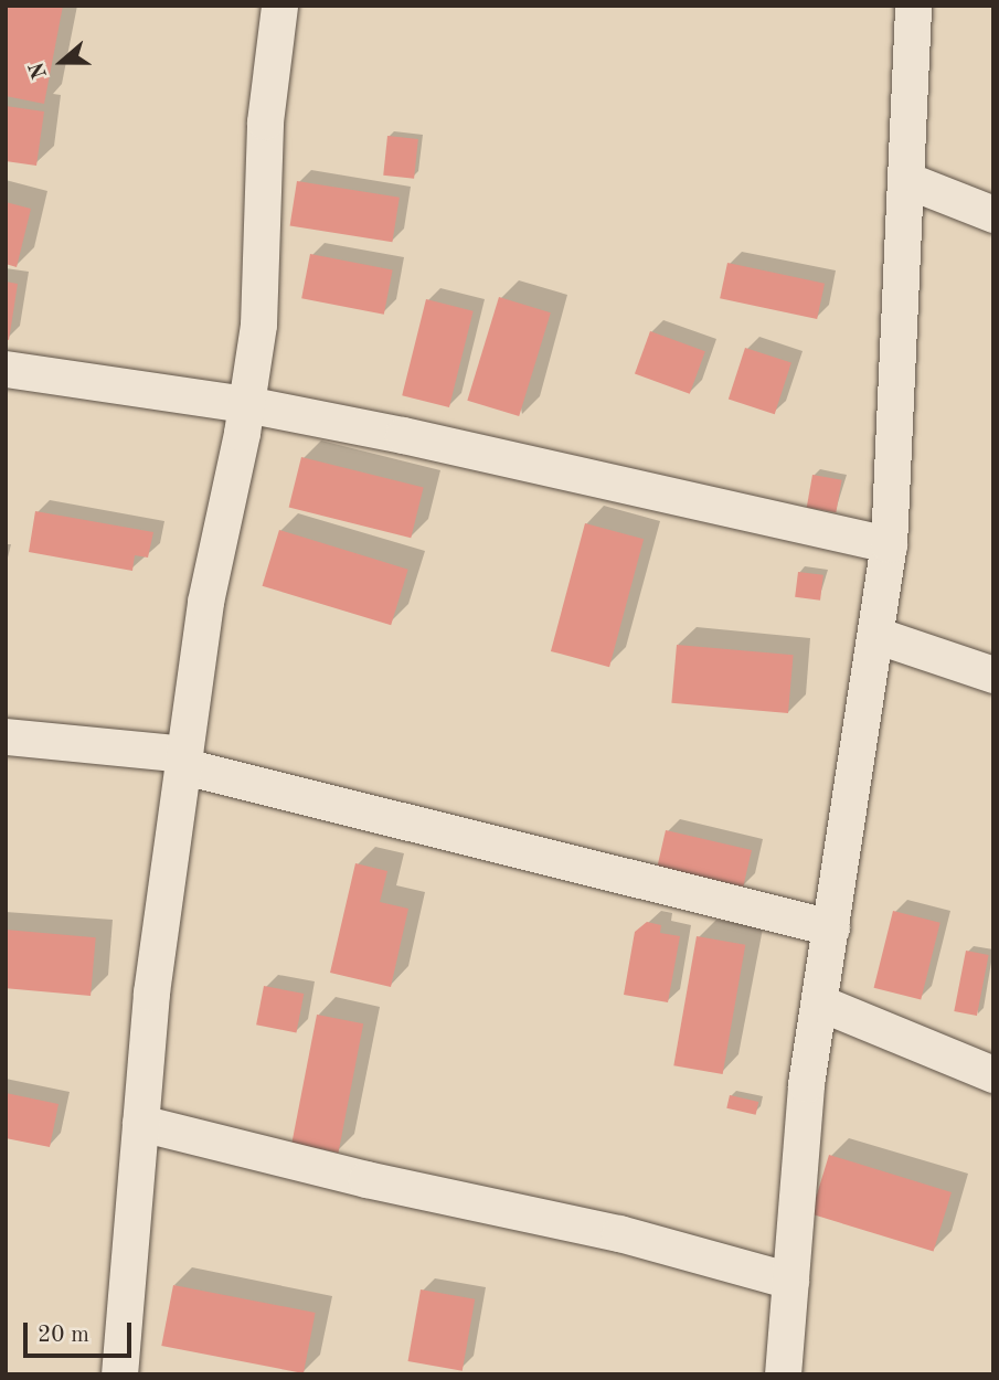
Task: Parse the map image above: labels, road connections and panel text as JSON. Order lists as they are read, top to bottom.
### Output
{
  "scale_bar": "20 m",
  "north": "left"
}
